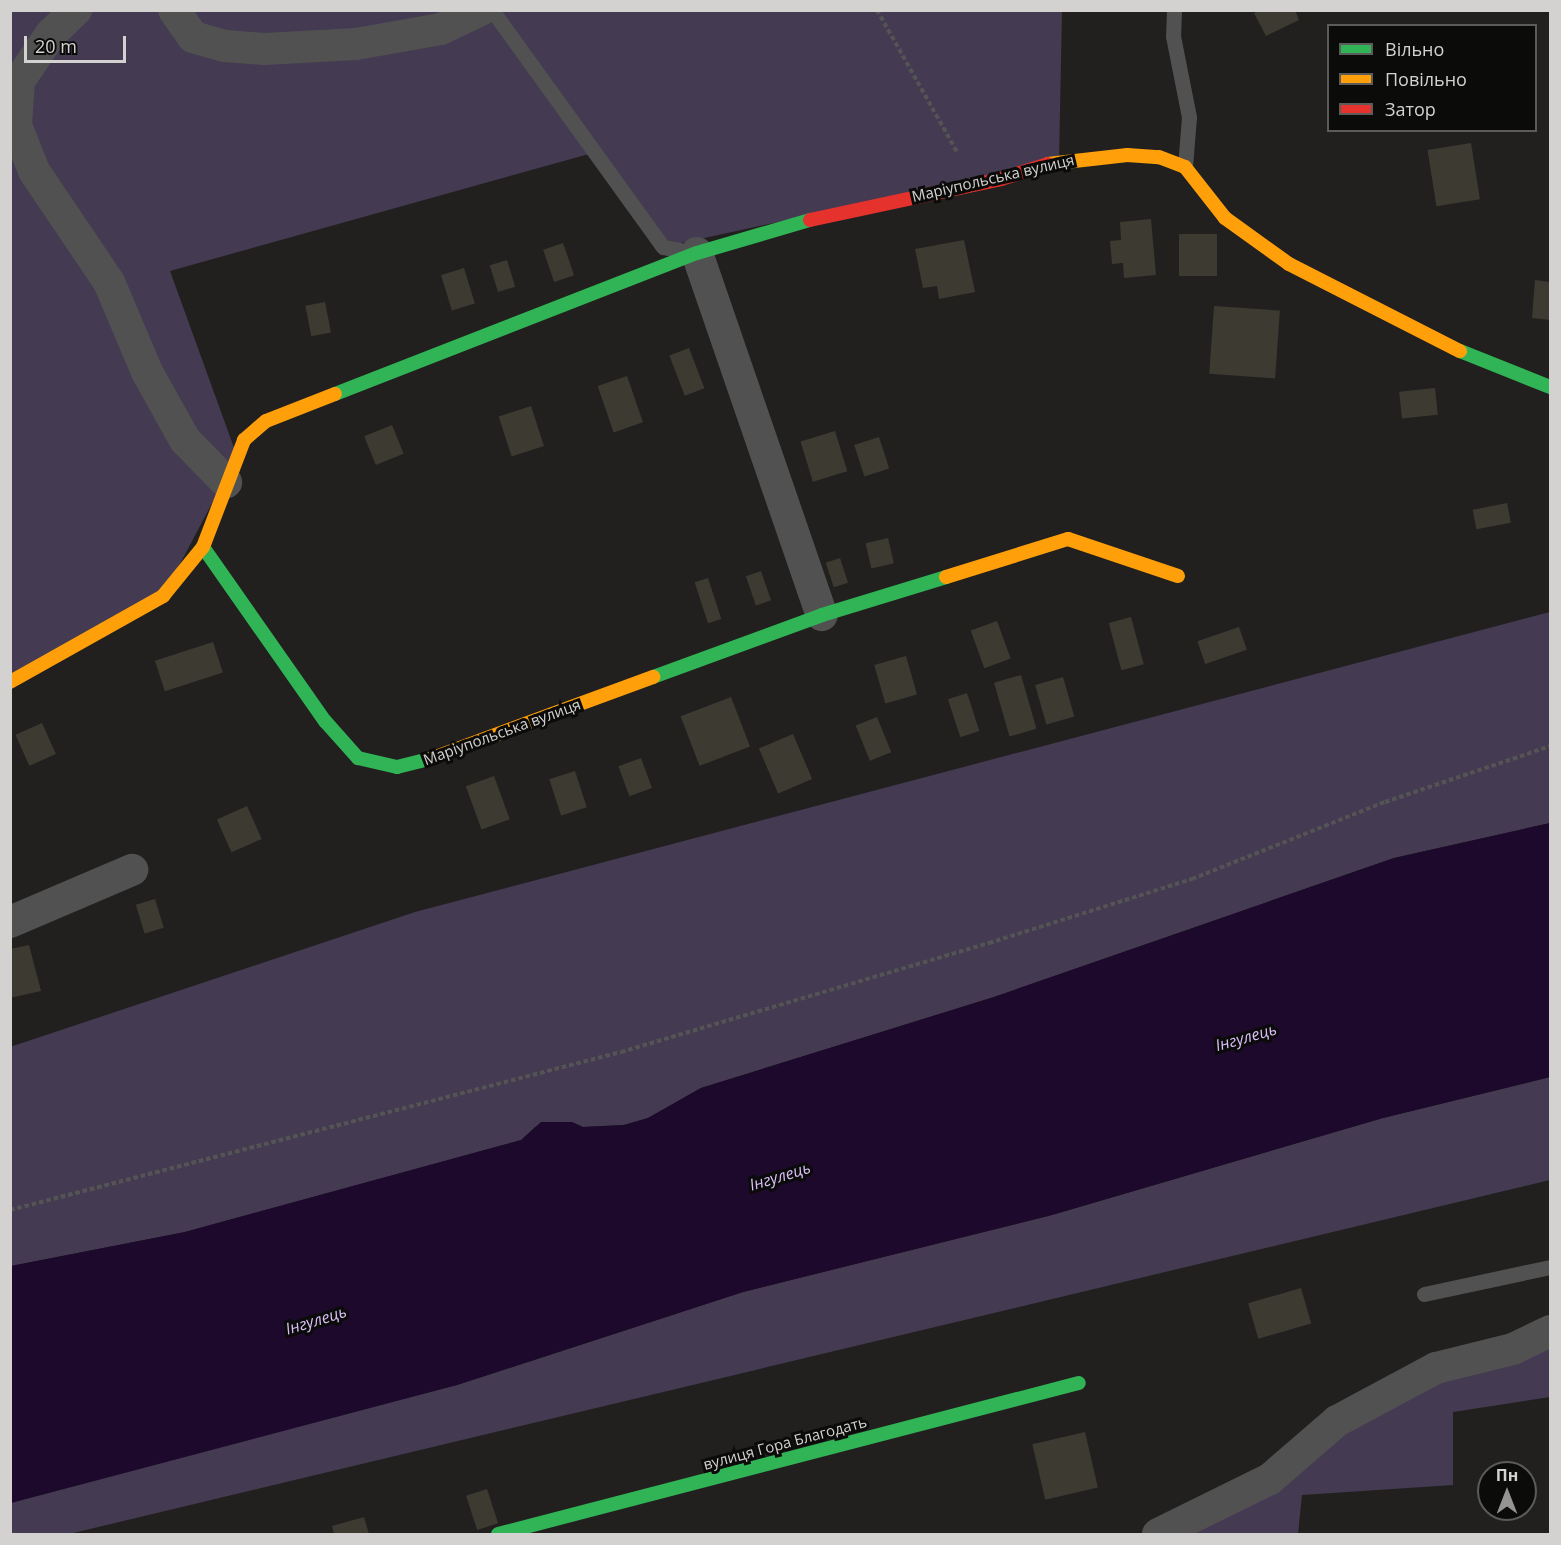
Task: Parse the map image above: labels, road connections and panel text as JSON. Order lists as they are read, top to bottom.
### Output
{
  "streets": {
    "street": ["Маріупольська вулиця", "вулиця Гора Благодать"]
  },
  "water": ["Інгулець"],
  "legend": ["Вільно", "Повільно", "Затор"],
  "scale_bar": "20 m",
  "north": "top"
}
